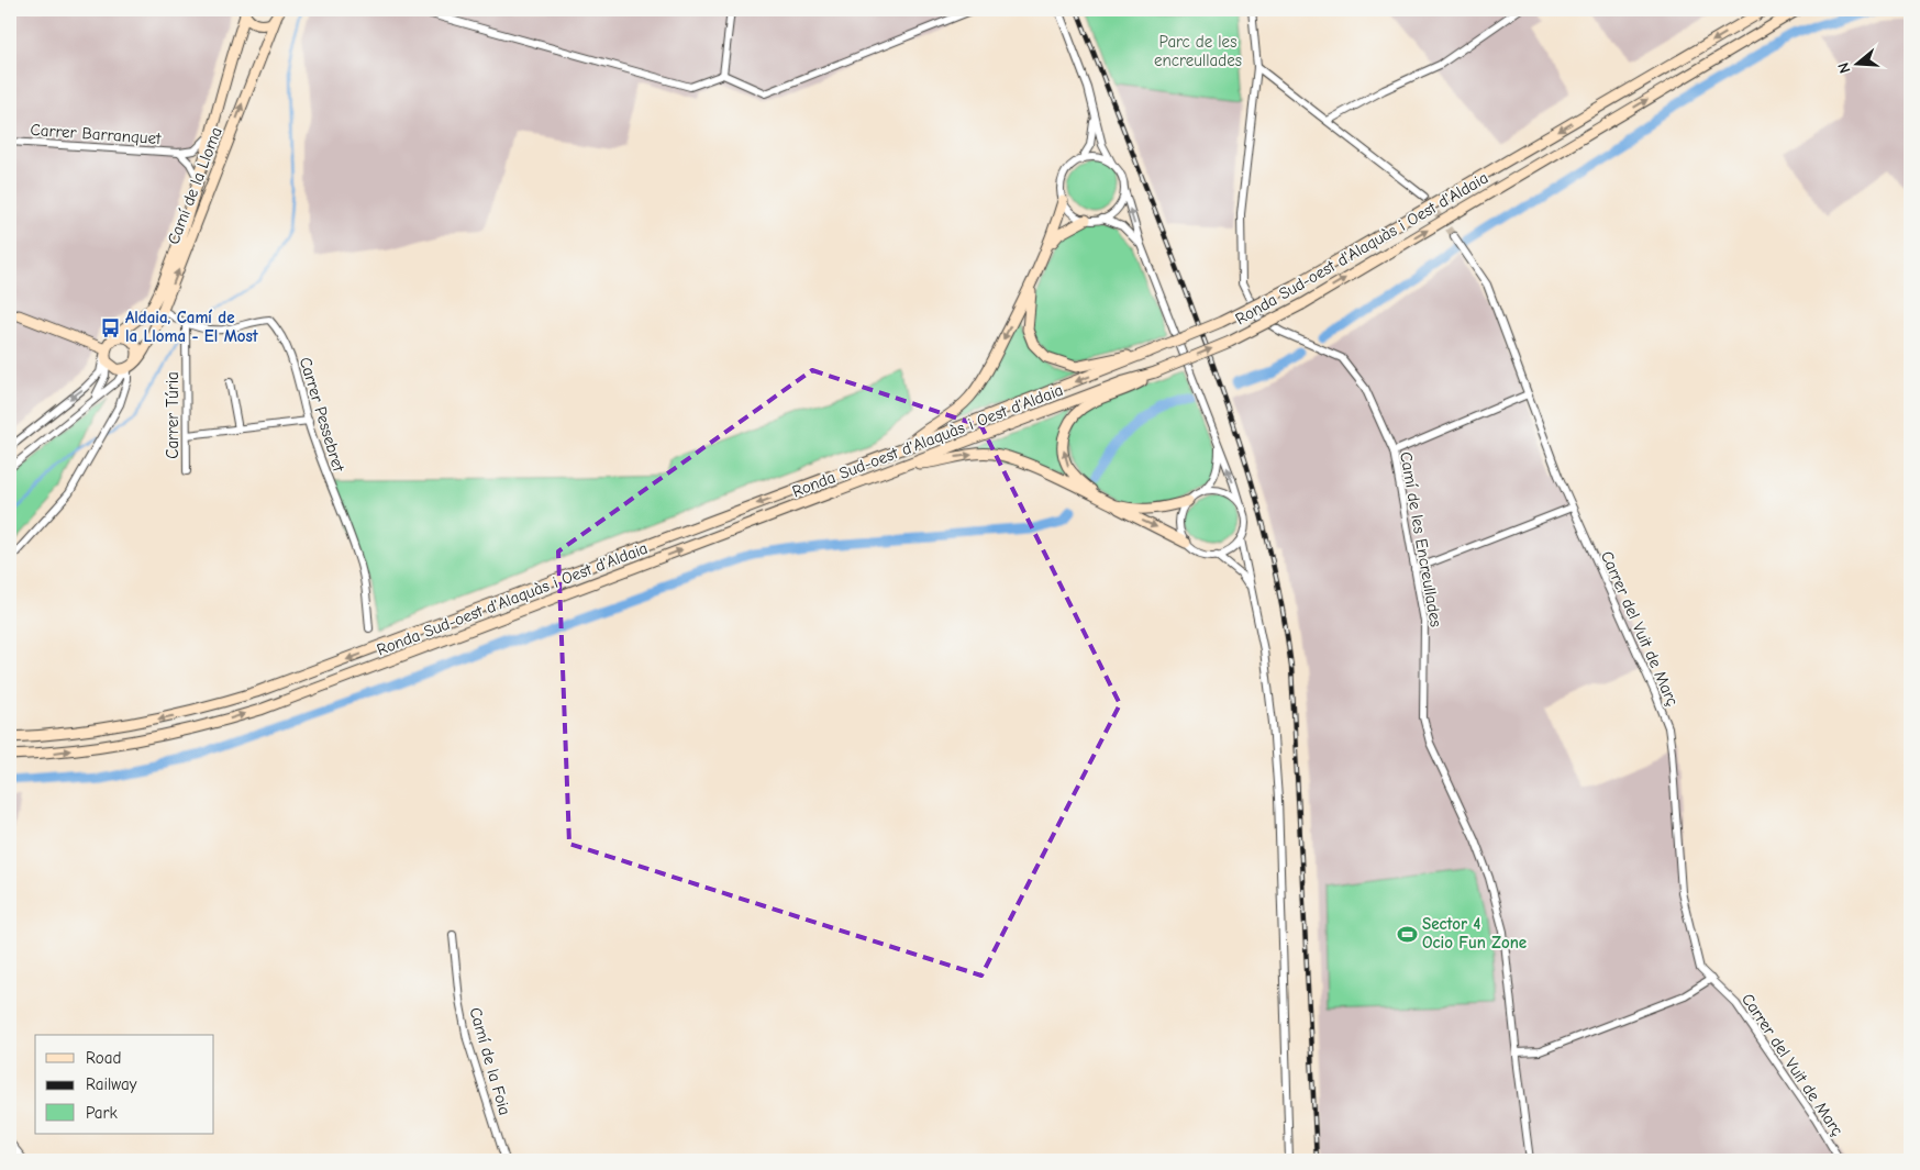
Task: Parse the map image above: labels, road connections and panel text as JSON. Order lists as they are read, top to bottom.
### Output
{
  "streets": {
    "main road": ["Camí de la Lloma", "Ronda Sud-oest d'Alaquàs i Oest d'Aldaia"],
    "street": [
      "Carrer Barranquet",
      "Carrer Pessebret",
      "Carrer Túria",
      "Camí de les Encreullades",
      "Carrer del Vuit de Març",
      "Camí de la Foia"
    ]
  },
  "crossings": [
    ["Carrer Barranquet", "Camí de la Lloma"],
    ["Camí de la Lloma", "Carrer Pessebret"],
    ["Carrer Pessebret", "Carrer Túria"]
  ],
  "parks": ["Parc de les encreullades"],
  "places": {
    "bus stop": ["Aldaia, Camí de la Lloma - El Most"],
    "sports": ["Sector 4 Ocio Fun Zone"]
  },
  "legend": ["Road", "Railway", "Park"],
  "north": "left"
}
